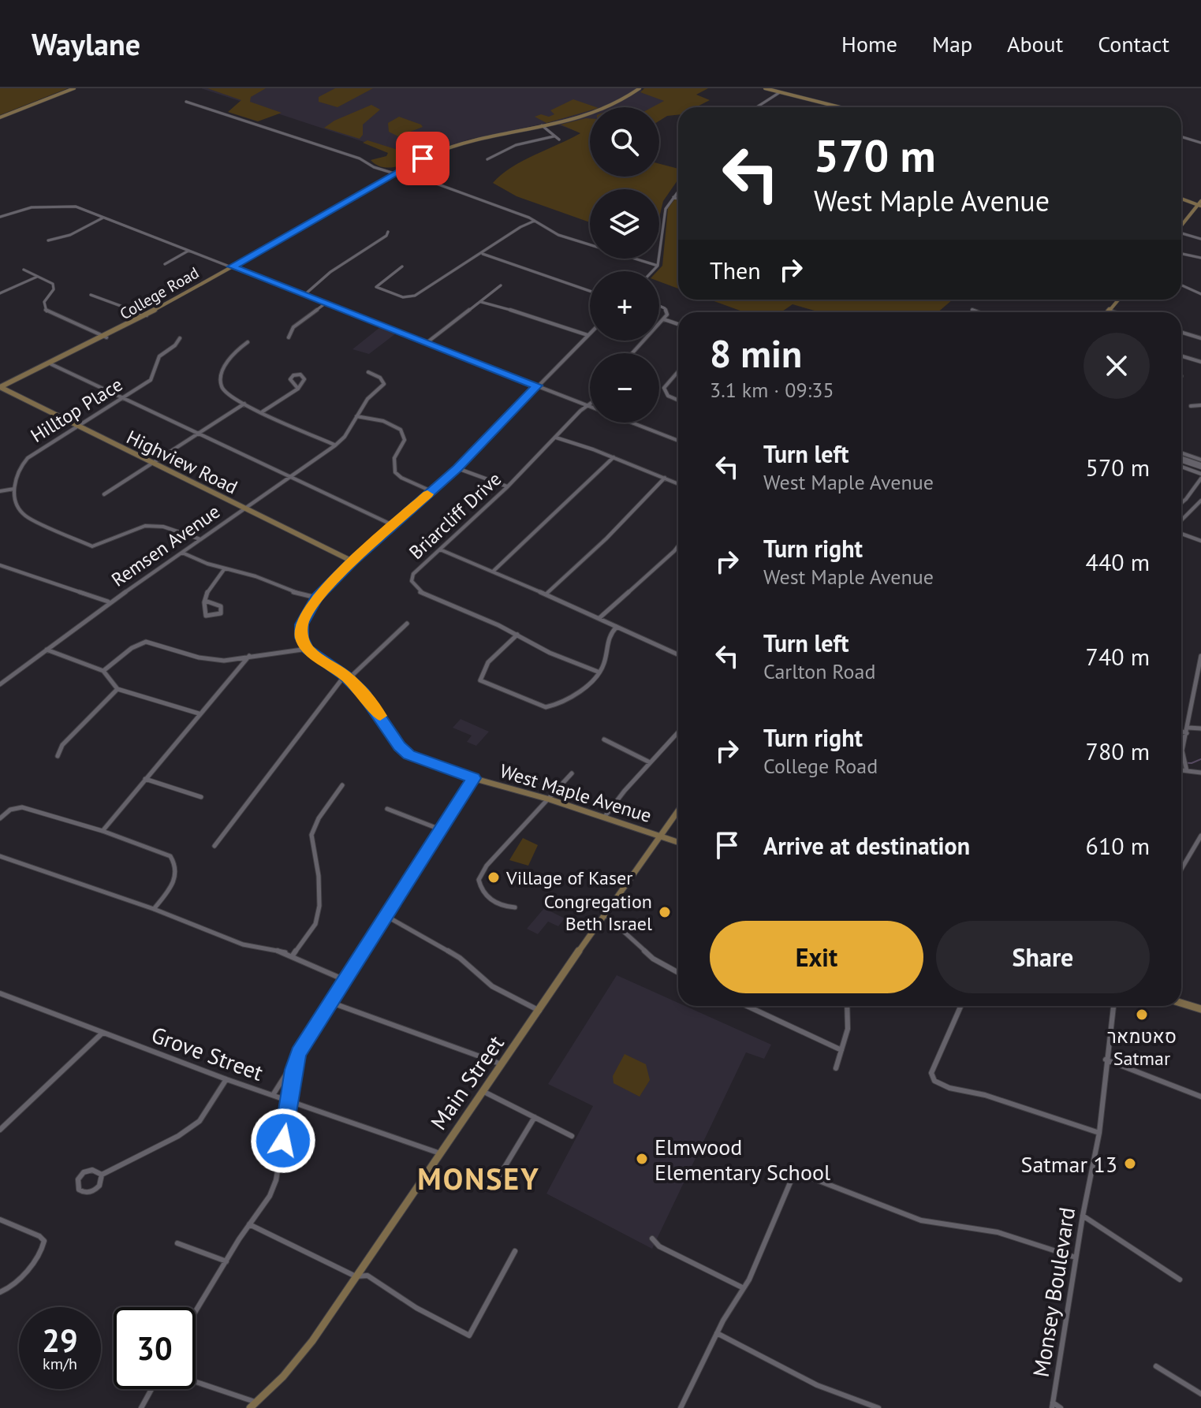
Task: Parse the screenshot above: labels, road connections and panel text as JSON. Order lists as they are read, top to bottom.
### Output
{
  "streets": {
    "street": [
      "College Road",
      "Hilltop Place",
      "Highview Road",
      "Briarcliff Drive",
      "Remsen Avenue",
      "West Maple Avenue",
      "Grove Street",
      "Main Street",
      "Monsey Boulevard"
    ]
  },
  "crossings": [
    ["College Road", "Highview Road"],
    ["Hilltop Place", "Highview Road"],
    ["Highview Road", "Remsen Avenue"],
    ["West Maple Avenue", "Main Street"],
    ["Grove Street", "Main Street"]
  ],
  "districts": ["MONSEY"],
  "places": [
    "Village of Kaser",
    "Congregation Beth Israel",
    "סאטמאר Satmar",
    "Elmwood Elementary School",
    "Satmar 13"
  ],
  "page": {
    "header": "Waylane",
    "nav": [
      "Home",
      "Map",
      "About",
      "Contact"
    ],
    "map_buttons": ["+", "−"],
    "turn": ["570 m", "West Maple Avenue"],
    "then": "Then",
    "heading": ["8 min", "3.1 km · 09:35"],
    "list": [
      {
        "name": "Turn left",
        "note": "West Maple Avenue",
        "value": "570 m"
      },
      {
        "name": "Turn right",
        "note": "West Maple Avenue",
        "value": "440 m"
      },
      {
        "name": "Turn left",
        "note": "Carlton Road",
        "value": "740 m"
      },
      {
        "name": "Turn right",
        "note": "College Road",
        "value": "780 m"
      },
      {
        "name": "Arrive at destination",
        "value": "610 m"
      }
    ],
    "buttons": ["Exit", "Share"],
    "speed": "29 km/h",
    "limit": "30"
  }
}
